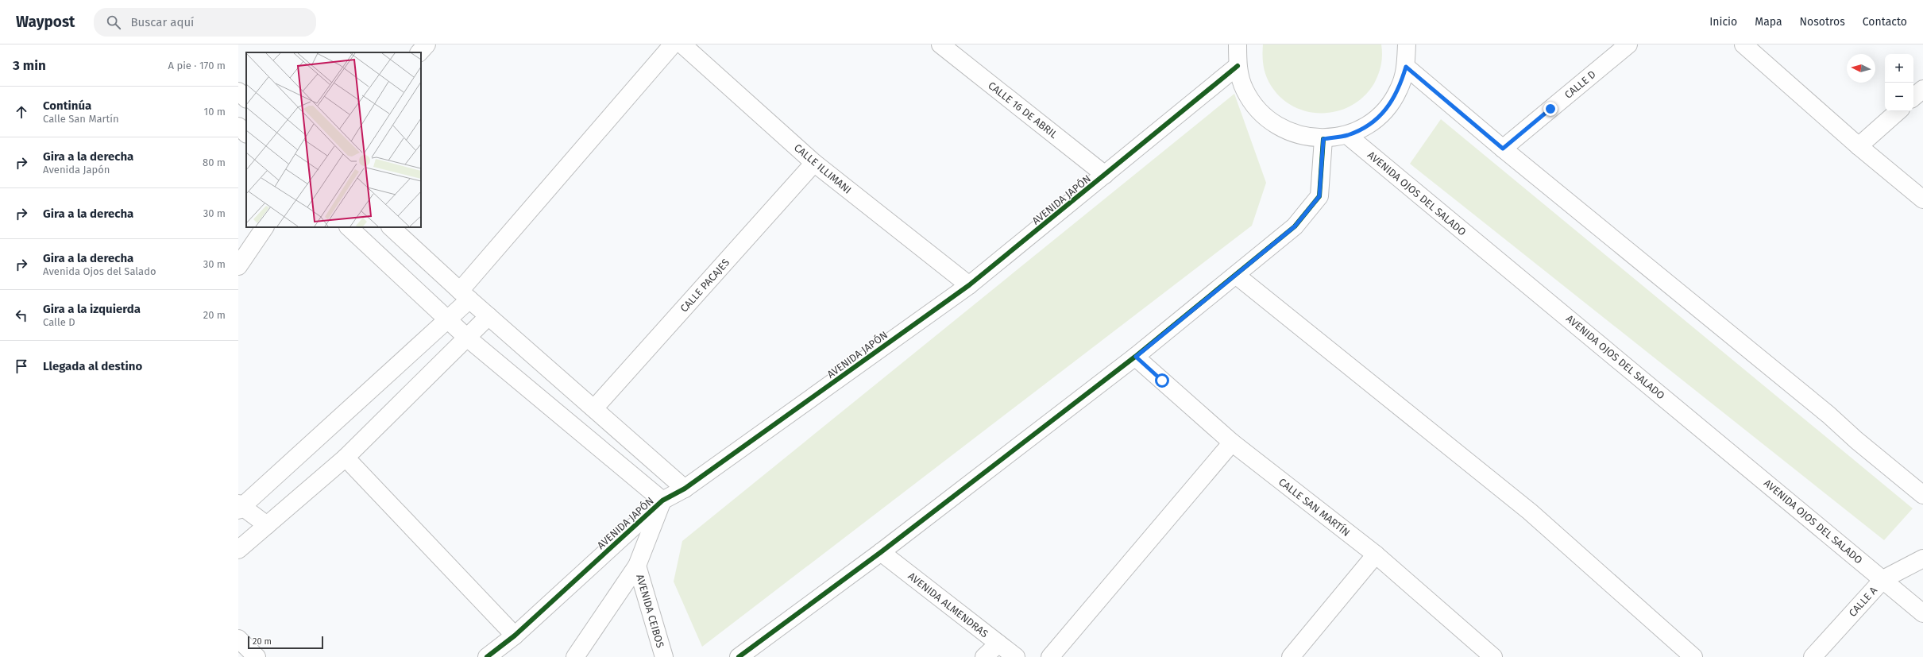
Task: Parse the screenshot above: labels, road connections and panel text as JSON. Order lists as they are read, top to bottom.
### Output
{
  "streets": {
    "street": [
      "CALLE D",
      "CALLE 16 DE ABRIL",
      "CALLE ILLIMANI",
      "AVENIDA OJOS DEL SALADO",
      "AVENIDA JAPÓN",
      "CALLE PACAJES",
      "CALLE SAN MARTÍN",
      "CALLE A",
      "AVENIDA ALMENDRAS",
      "AVENIDA CEIBOS"
    ]
  },
  "crossings": [
    ["CALLE 16 DE ABRIL", "AVENIDA JAPÓN"],
    ["CALLE ILLIMANI", "AVENIDA JAPÓN"],
    ["CALLE ILLIMANI", "CALLE PACAJES"],
    ["AVENIDA OJOS DEL SALADO", "CALLE A"]
  ],
  "scale_bar": "20 m",
  "north": "left",
  "page": {
    "header": "Waypost",
    "search": "Buscar aquí",
    "nav": [
      "Inicio",
      "Mapa",
      "Nosotros",
      "Contacto"
    ],
    "heading": ["3 min", "A pie · 170 m"],
    "map_buttons": ["+", "−"],
    "list": [
      ["Continúa", "Calle San Martín", "10 m"],
      ["Gira a la derecha", "Avenida Japón", "80 m"],
      ["Gira a la derecha", "30 m"],
      ["Gira a la derecha", "Avenida Ojos del Salado", "30 m"],
      ["Gira a la izquierda", "Calle D", "20 m"],
      "Llegada al destino"
    ],
    "scale": "20 m"
  }
}
